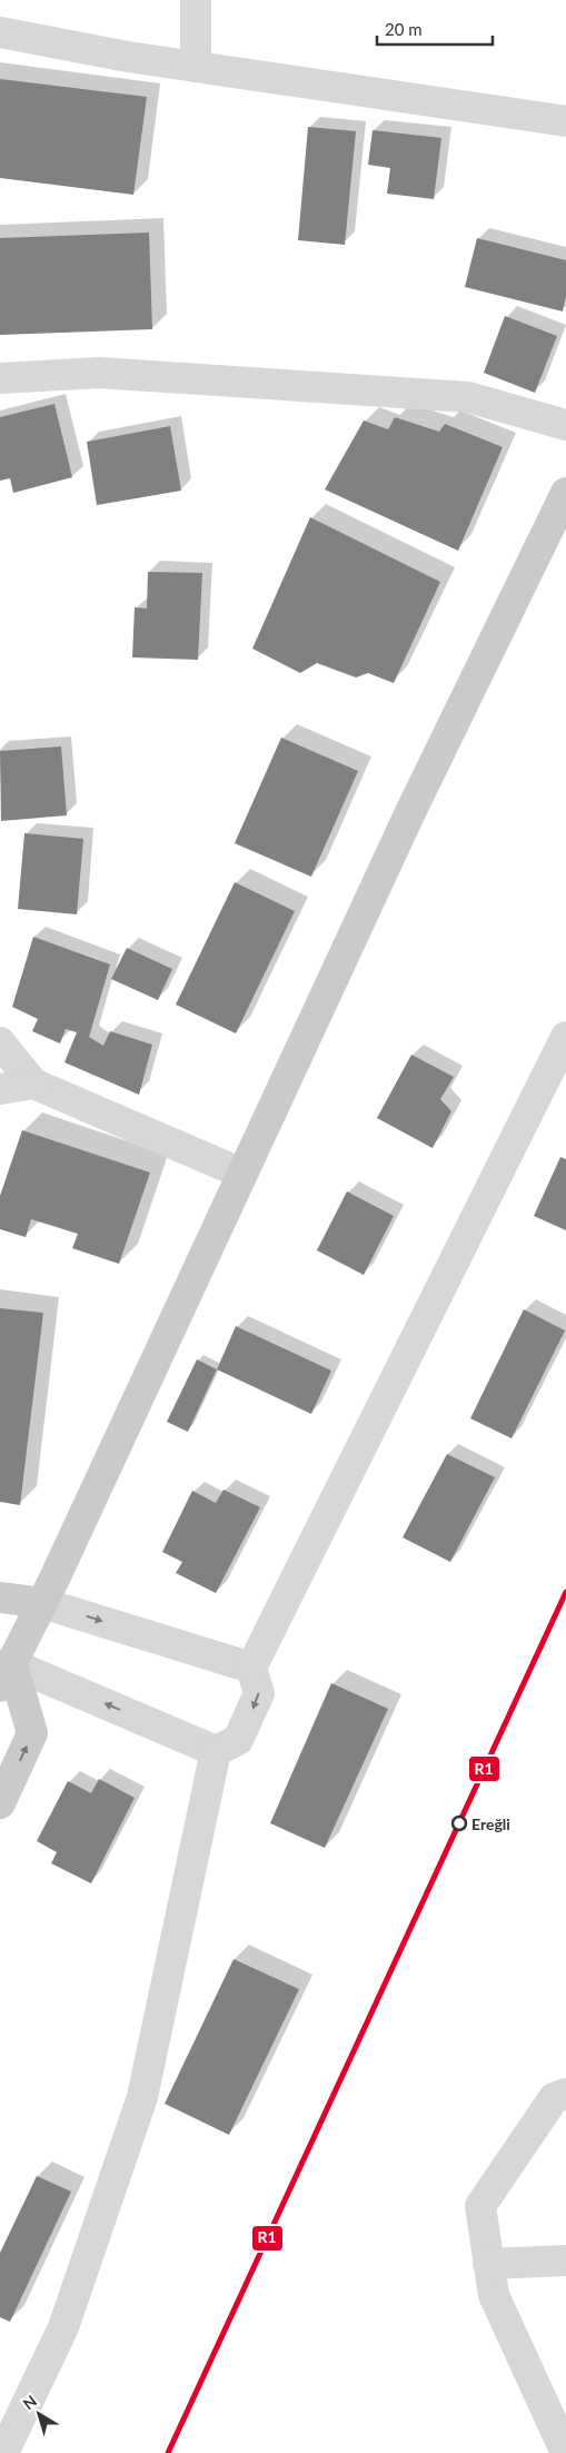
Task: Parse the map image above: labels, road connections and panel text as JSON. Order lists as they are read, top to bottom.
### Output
{
  "places": ["Ereğli"],
  "lines": ["transit line R1"],
  "scale_bar": "20 m",
  "north": "top left"
}
